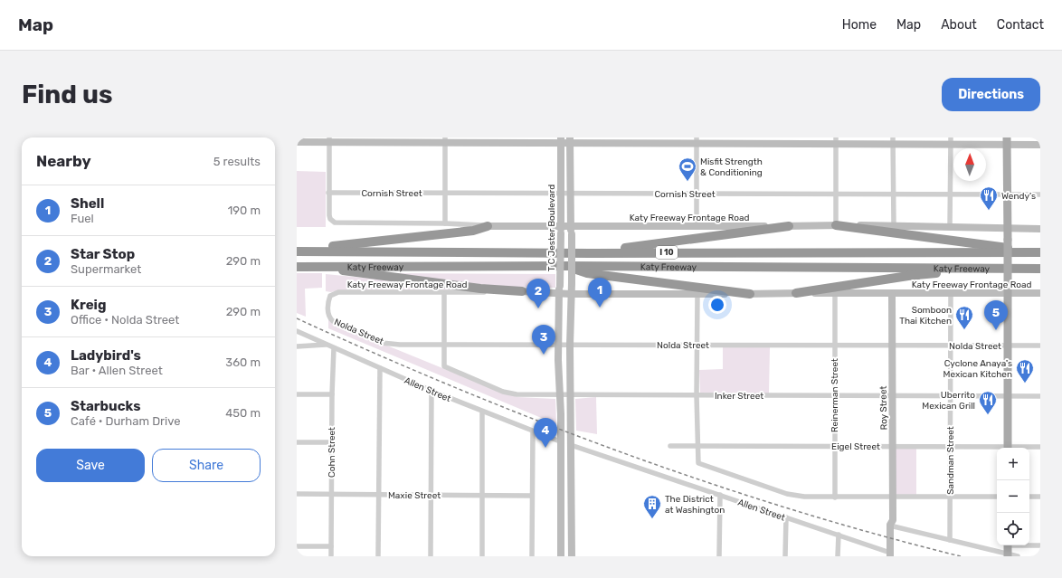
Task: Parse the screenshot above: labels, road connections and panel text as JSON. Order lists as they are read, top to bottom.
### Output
{
  "streets": {
    "highway": ["I 10", "Katy Freeway"],
    "main road": ["Katy Freeway Frontage Road", "T C Jester Boulevard", "Roy Street"],
    "street": [
      "Cornish Street",
      "Nolda Street",
      "Allen Street",
      "Inker Street",
      "Reinerman Street",
      "Eigel Street",
      "Cohn Street",
      "Sandman Street",
      "Maxie Street"
    ]
  },
  "crossings": [
    ["Cornish Street", "Katy Freeway Frontage Road"],
    ["Cornish Street", "T C Jester Boulevard"],
    ["Katy Freeway Frontage Road", "T C Jester Boulevard"],
    ["Katy Freeway Frontage Road", "Nolda Street"],
    ["Katy Freeway Frontage Road", "Reinerman Street"],
    ["Katy Freeway Frontage Road", "Roy Street"],
    ["Katy Freeway Frontage Road", "Sandman Street"],
    ["T C Jester Boulevard", "Nolda Street"],
    ["T C Jester Boulevard", "Allen Street"],
    ["T C Jester Boulevard", "Inker Street"],
    ["Nolda Street", "Inker Street"],
    ["Nolda Street", "Reinerman Street"],
    ["Nolda Street", "Roy Street"],
    ["Nolda Street", "Sandman Street"],
    ["Allen Street", "Roy Street"],
    ["Allen Street", "Cohn Street"],
    ["Inker Street", "Reinerman Street"],
    ["Inker Street", "Roy Street"],
    ["Inker Street", "Sandman Street"],
    ["Reinerman Street", "Eigel Street"],
    ["Roy Street", "Eigel Street"],
    ["Eigel Street", "Sandman Street"],
    ["Cohn Street", "Maxie Street"]
  ],
  "places": {
    "sports": ["Misfit Strength & Conditioning"],
    "restaurant": [
      "Wendy's",
      "Somboon Thai Kitchen",
      "Cyclone Anaya's Mexican Kitchen",
      "Uberrito Mexican Grill"
    ],
    "building": ["The District at Washington"]
  },
  "north": "top",
  "page": {
    "header": "Map",
    "nav": [
      "Home",
      "Map",
      "About",
      "Contact"
    ],
    "buttons": [
      "Directions",
      ["Save", "Share"]
    ],
    "title": "Find us",
    "heading": ["Nearby", "5 results"],
    "list": [
      {
        "mark": "1",
        "name": "Shell",
        "note": "Fuel",
        "value": "190 m"
      },
      {
        "mark": "2",
        "name": "Star Stop",
        "note": "Supermarket",
        "value": "290 m"
      },
      {
        "mark": "3",
        "name": "Kreig",
        "note": "Office · Nolda Street",
        "value": "290 m"
      },
      {
        "mark": "4",
        "name": "Ladybird's",
        "note": "Bar · Allen Street",
        "value": "360 m"
      },
      {
        "mark": "5",
        "name": "Starbucks",
        "note": "Café · Durham Drive",
        "value": "450 m"
      }
    ],
    "pins": [
      "1",
      "2",
      "5",
      "3",
      "4"
    ],
    "map_buttons": ["+", "−"]
  }
}
